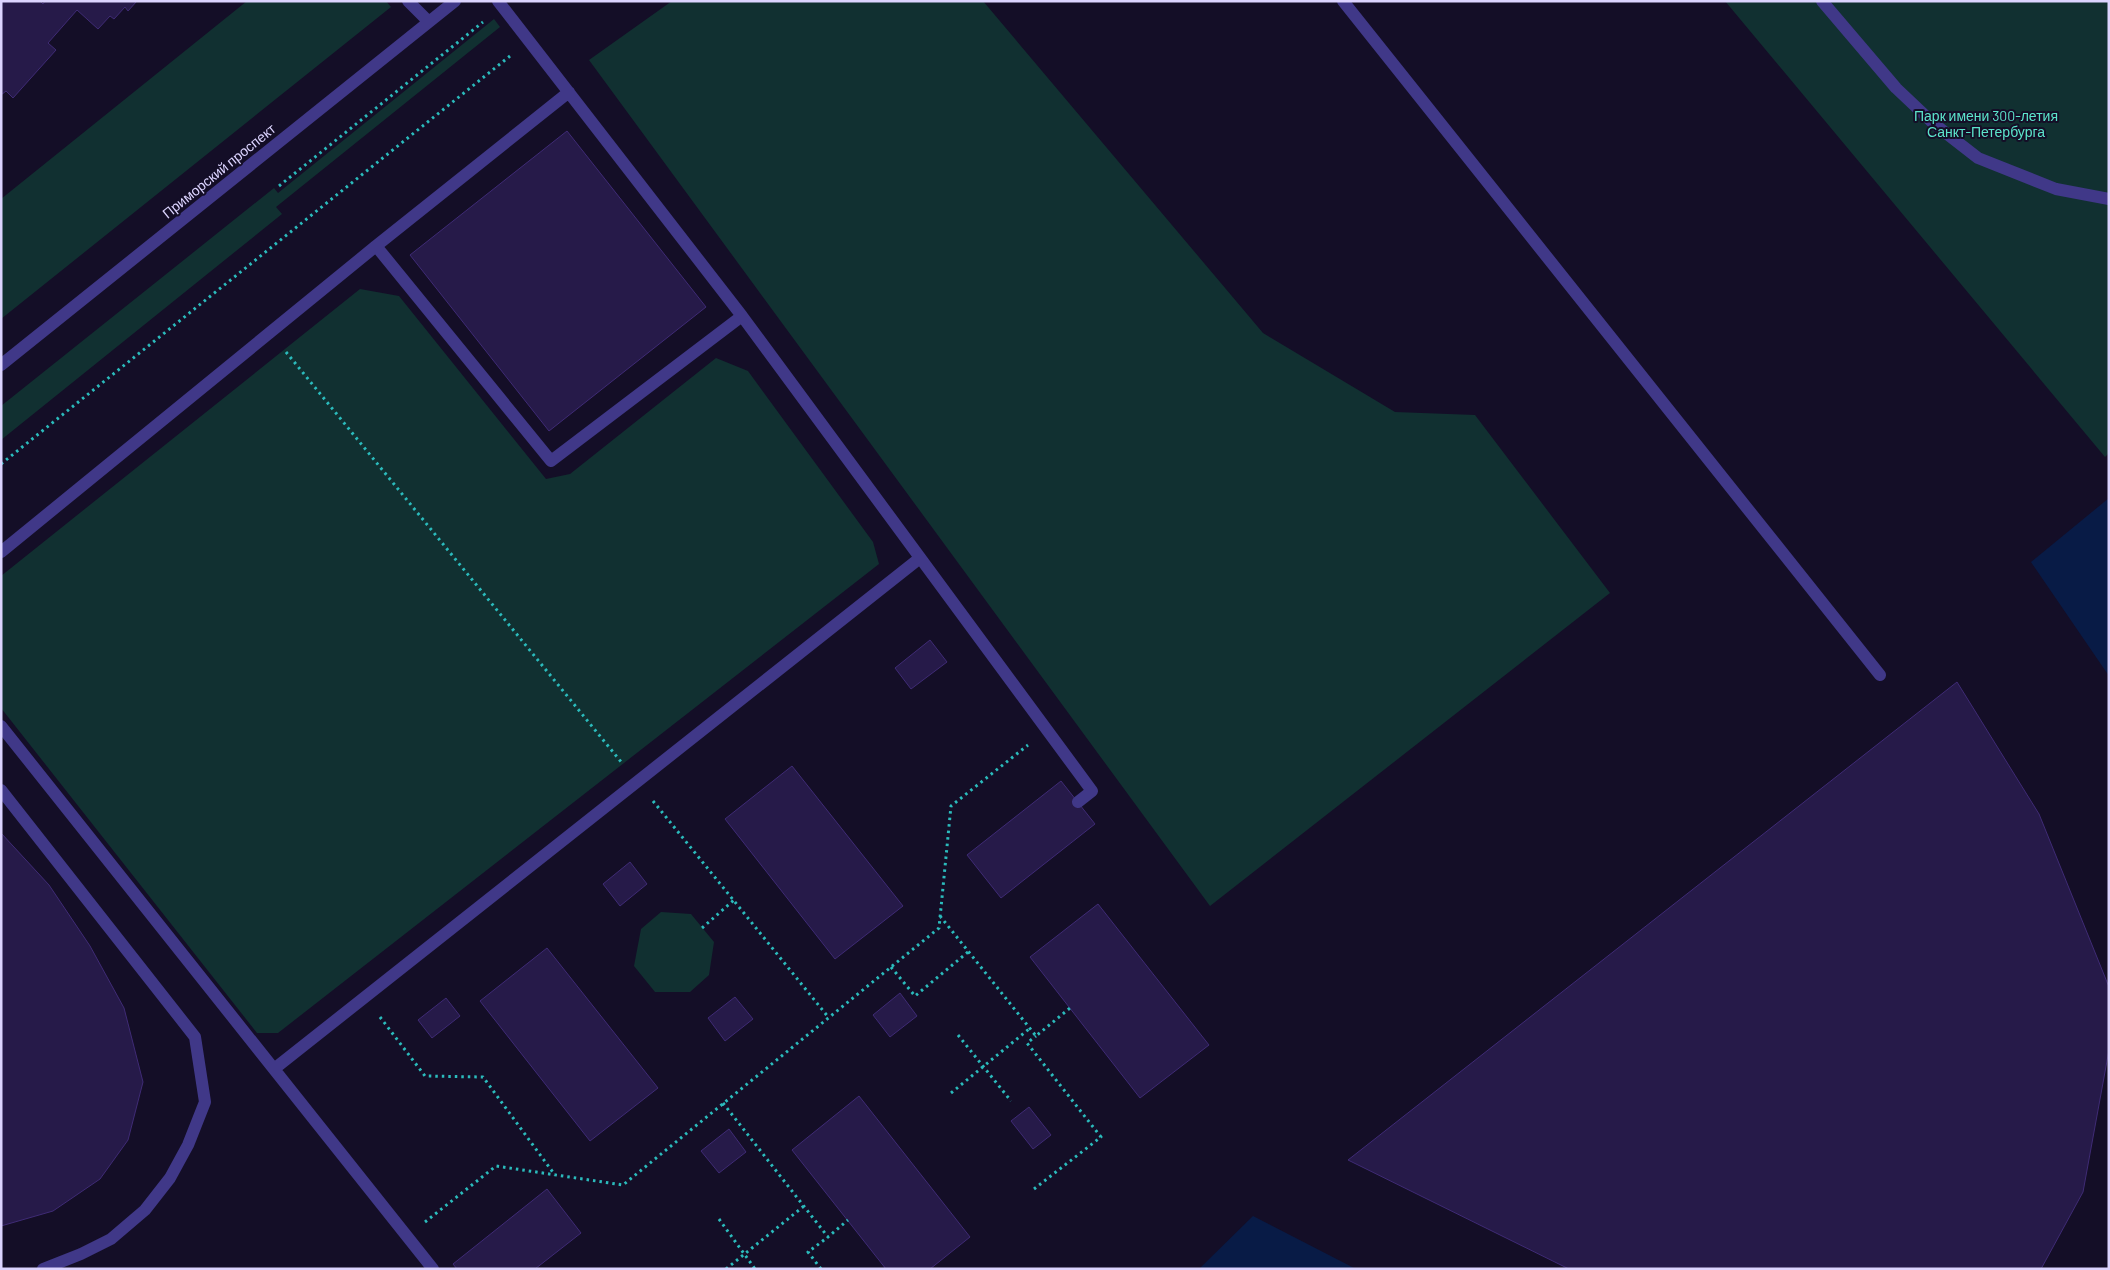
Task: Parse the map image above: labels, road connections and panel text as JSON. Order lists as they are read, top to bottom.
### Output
{
  "streets": {
    "street": ["Приморский проспект"]
  },
  "parks": ["Парк имени 300-летия Санкт-Петербурга"]
}
